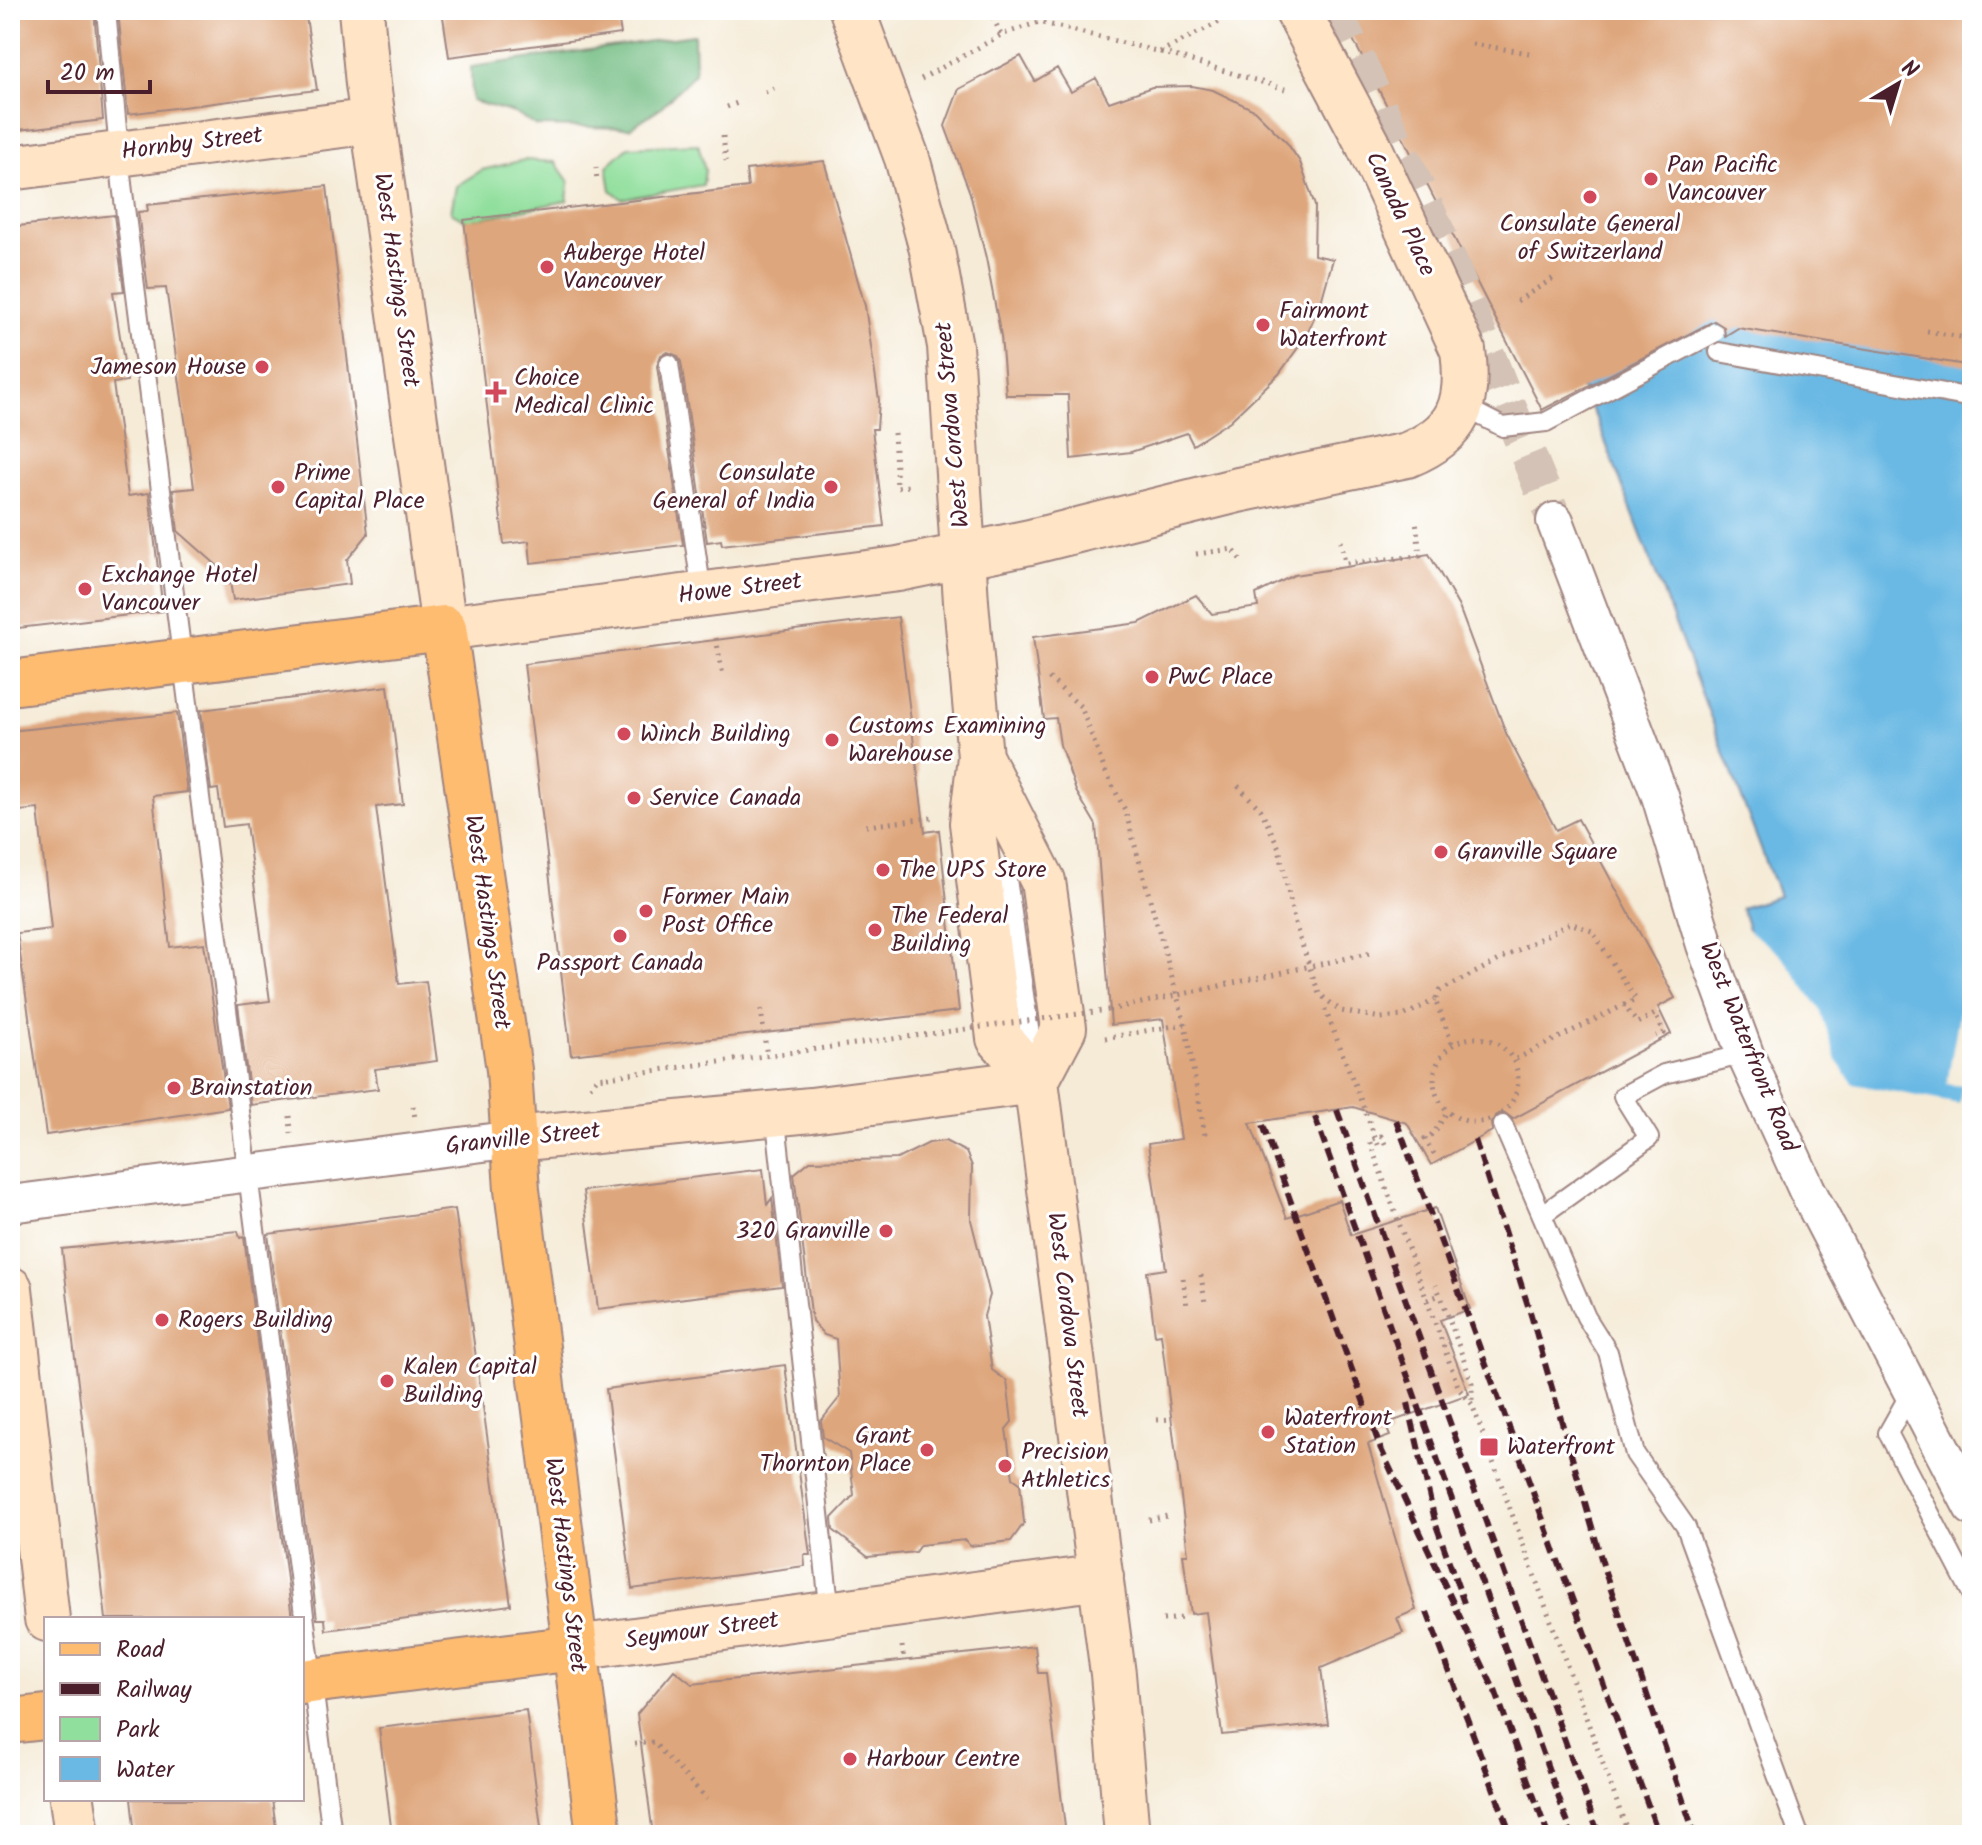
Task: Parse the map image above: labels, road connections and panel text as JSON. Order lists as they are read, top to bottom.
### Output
{
  "streets": {
    "main road": [
      "Hornby Street",
      "Canada Place",
      "West Hastings Street",
      "West Cordova Street",
      "Howe Street",
      "Granville Street",
      "Seymour Street"
    ],
    "street": ["West Waterfront Road"]
  },
  "crossings": [
    ["Hornby Street", "West Hastings Street"],
    ["Canada Place", "Howe Street"],
    ["West Hastings Street", "Howe Street"],
    ["West Hastings Street", "Granville Street"],
    ["West Hastings Street", "Seymour Street"],
    ["West Cordova Street", "Howe Street"],
    ["West Cordova Street", "Granville Street"],
    ["West Cordova Street", "Seymour Street"]
  ],
  "places": {
    "other": [
      "Pan Pacific Vancouver",
      "Consulate General of Switzerland",
      "Auberge Hotel Vancouver",
      "Fairmont Waterfront",
      "Jameson House",
      "Prime Capital Place",
      "Consulate General of India",
      "Exchange Hotel Vancouver",
      "PwC Place",
      "Winch Building",
      "Customs Examining Warehouse",
      "Service Canada",
      "Granville Square",
      "The UPS Store",
      "Former Main Post Office",
      "The Federal Building",
      "Passport Canada",
      "Brainstation",
      "320 Granville",
      "Rogers Building",
      "Kalen Capital Building",
      "Waterfront Station",
      "Grant Thornton Place",
      "Precision Athletics",
      "Harbour Centre"
    ],
    "health": ["Choice Medical Clinic"],
    "transit": ["Waterfront"]
  },
  "legend": [
    "Road",
    "Railway",
    "Park",
    "Water"
  ],
  "scale_bar": "20 m",
  "north": "top right"
}
